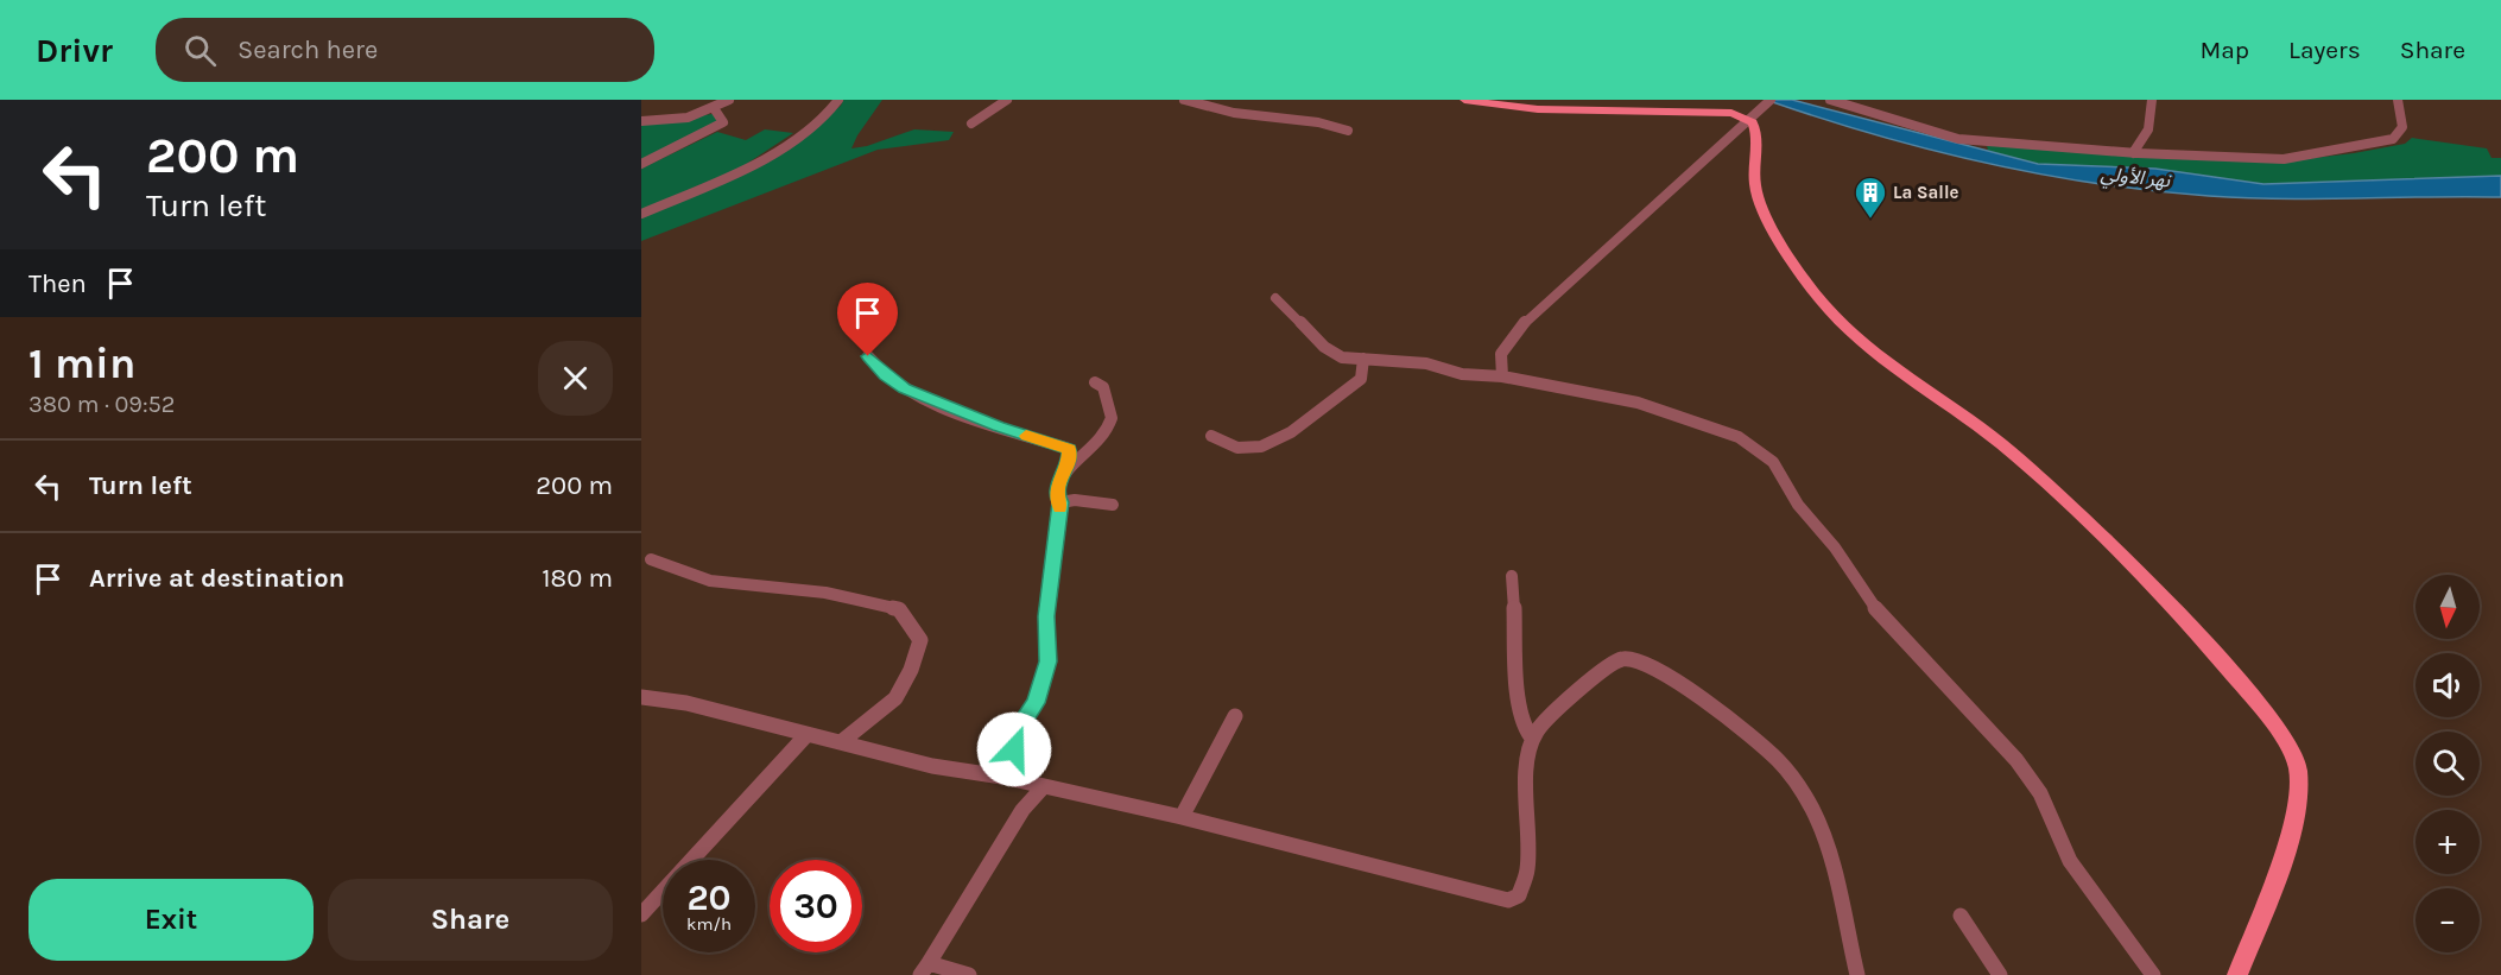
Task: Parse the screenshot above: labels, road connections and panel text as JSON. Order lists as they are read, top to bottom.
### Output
{
  "water": ["نهر الأولي"],
  "places": {
    "building": ["La Salle"]
  },
  "north": "bottom",
  "page": {
    "header": "Drivr",
    "search": "Search here",
    "nav": ["Map", "Layers", "Share"],
    "turn": ["200 m", "Turn left"],
    "then": "Then",
    "heading": ["1 min", "380 m · 09:52"],
    "list": [
      {
        "name": "Turn left",
        "value": "200 m"
      },
      {
        "name": "Arrive at destination",
        "value": "180 m"
      }
    ],
    "map_buttons": ["+", "−"],
    "speed": "20 km/h",
    "limit": "30",
    "buttons": ["Exit", "Share"]
  }
}
